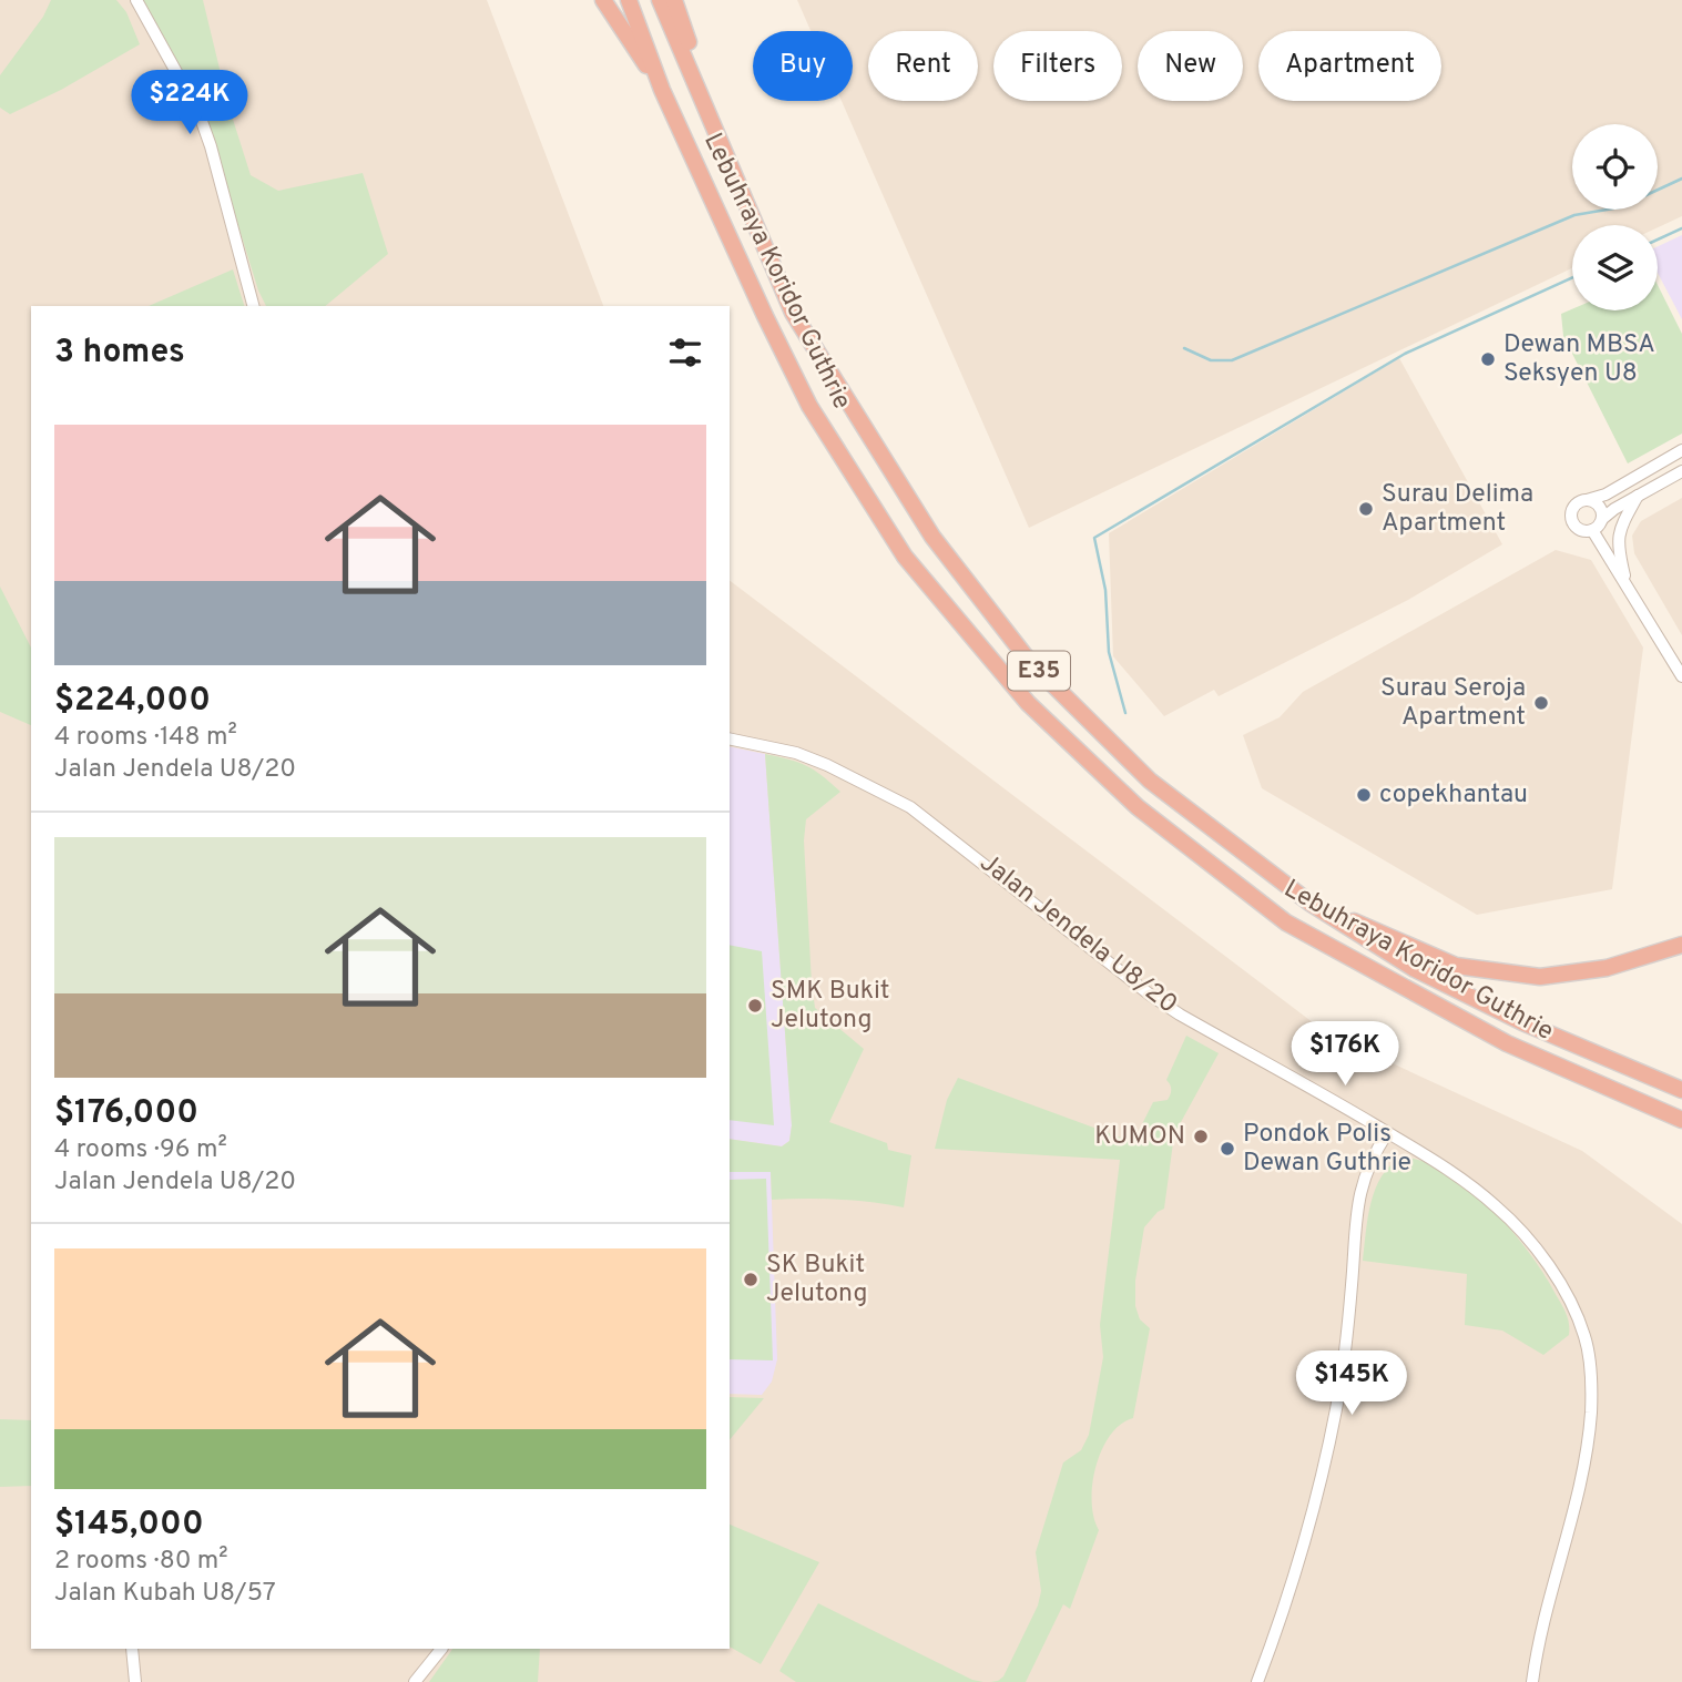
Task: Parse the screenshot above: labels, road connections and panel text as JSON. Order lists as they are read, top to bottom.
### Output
{
  "streets": {
    "highway": ["Lebuhraya Koridor Guthrie", "E35"],
    "street": ["Jalan Jendela U8/20"]
  },
  "places": [
    "Dewan MBSA Seksyen U8",
    "Surau Delima Apartment",
    "Surau Seroja Apartment",
    "copekhantau",
    "SMK Bukit Jelutong",
    "KUMON",
    "Pondok Polis Dewan Guthrie",
    "SK Bukit Jelutong"
  ],
  "page": {
    "chip": [
      "Buy",
      "Rent",
      "Filters",
      "New",
      "Apartment"
    ],
    "price": ["$224K", "$176K", "$145K"],
    "heading": "3 homes",
    "list": [
      {
        "name": "$224,000",
        "note": "4 rooms · 148 m² · Jalan Jendela U8/20"
      },
      {
        "name": "$176,000",
        "note": "4 rooms · 96 m² · Jalan Jendela U8/20"
      },
      {
        "name": "$145,000",
        "note": "2 rooms · 80 m² · Jalan Kubah U8/57"
      }
    ]
  }
}
